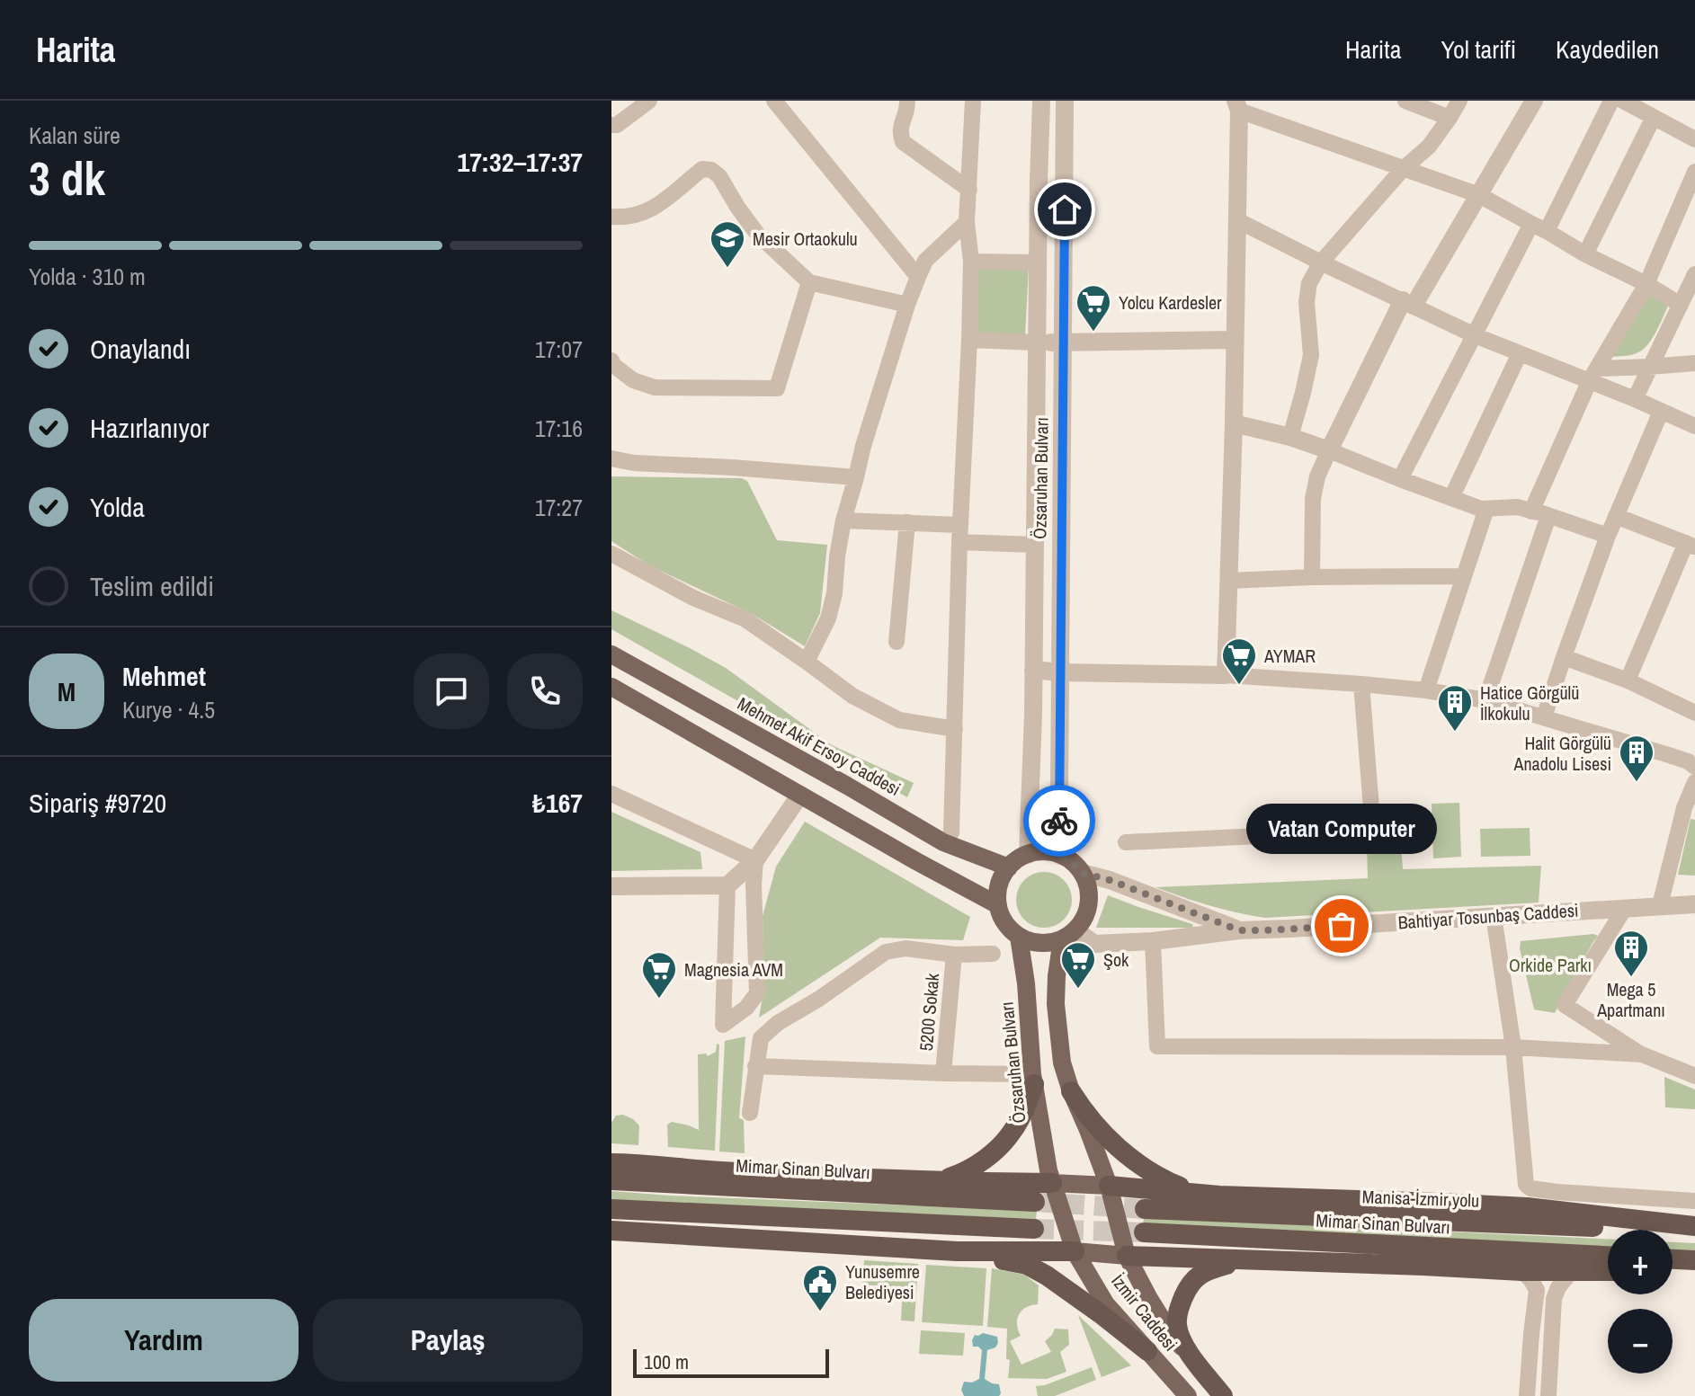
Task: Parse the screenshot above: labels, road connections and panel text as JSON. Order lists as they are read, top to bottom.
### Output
{
  "streets": {
    "highway": ["Mimar Sinan Bulvarı", "Manisa-İzmir yolu"],
    "main road": ["Özsaruhan Bulvarı", "Mehmet Akif Ersoy Caddesi", "İzmir Caddesi"],
    "street": ["Bahtiyar Tosunbaş Caddesi", "5200 Sokak"]
  },
  "crossings": [
    ["Özsaruhan Bulvarı", "Mehmet Akif Ersoy Caddesi"],
    ["Özsaruhan Bulvarı", "Bahtiyar Tosunbaş Caddesi"],
    ["Özsaruhan Bulvarı", "İzmir Caddesi"],
    ["Mehmet Akif Ersoy Caddesi", "Bahtiyar Tosunbaş Caddesi"]
  ],
  "parks": ["Orkide Parkı"],
  "places": {
    "school or university": ["Mesir Ortaokulu"],
    "supermarket": [
      "Yolcu Kardesler",
      "AYMAR",
      "Şok",
      "Magnesia AVM"
    ],
    "building": ["Hatice Görgülü İlkokulu", "Halit Görgülü Anadolu Lisesi", "Mega 5 Apartmanı"],
    "other": ["Vatan Computer"],
    "public building": ["Yunusemre Belediyesi"]
  },
  "scale_bar": "100 m",
  "page": {
    "header": "Harita",
    "nav": ["Harita", "Yol tarifi", "Kaydedilen"],
    "heading": ["3 dk", "Kalan süre", "17:32–17:37"],
    "panel": [
      "Mehmet",
      "Kurye · 4.5",
      "Sipariş #9720",
      "₺167"
    ],
    "bar": "Yolda · 310 m",
    "list": [
      ["Onaylandı", "17:07"],
      ["Hazırlanıyor", "17:16"],
      ["Yolda", "17:27"],
      "Teslim edildi"
    ],
    "round": "M",
    "bubble": "Vatan Computer",
    "map_buttons": ["+", "−"],
    "buttons": ["Yardım", "Paylaş"],
    "scale": "100 m"
  }
}
